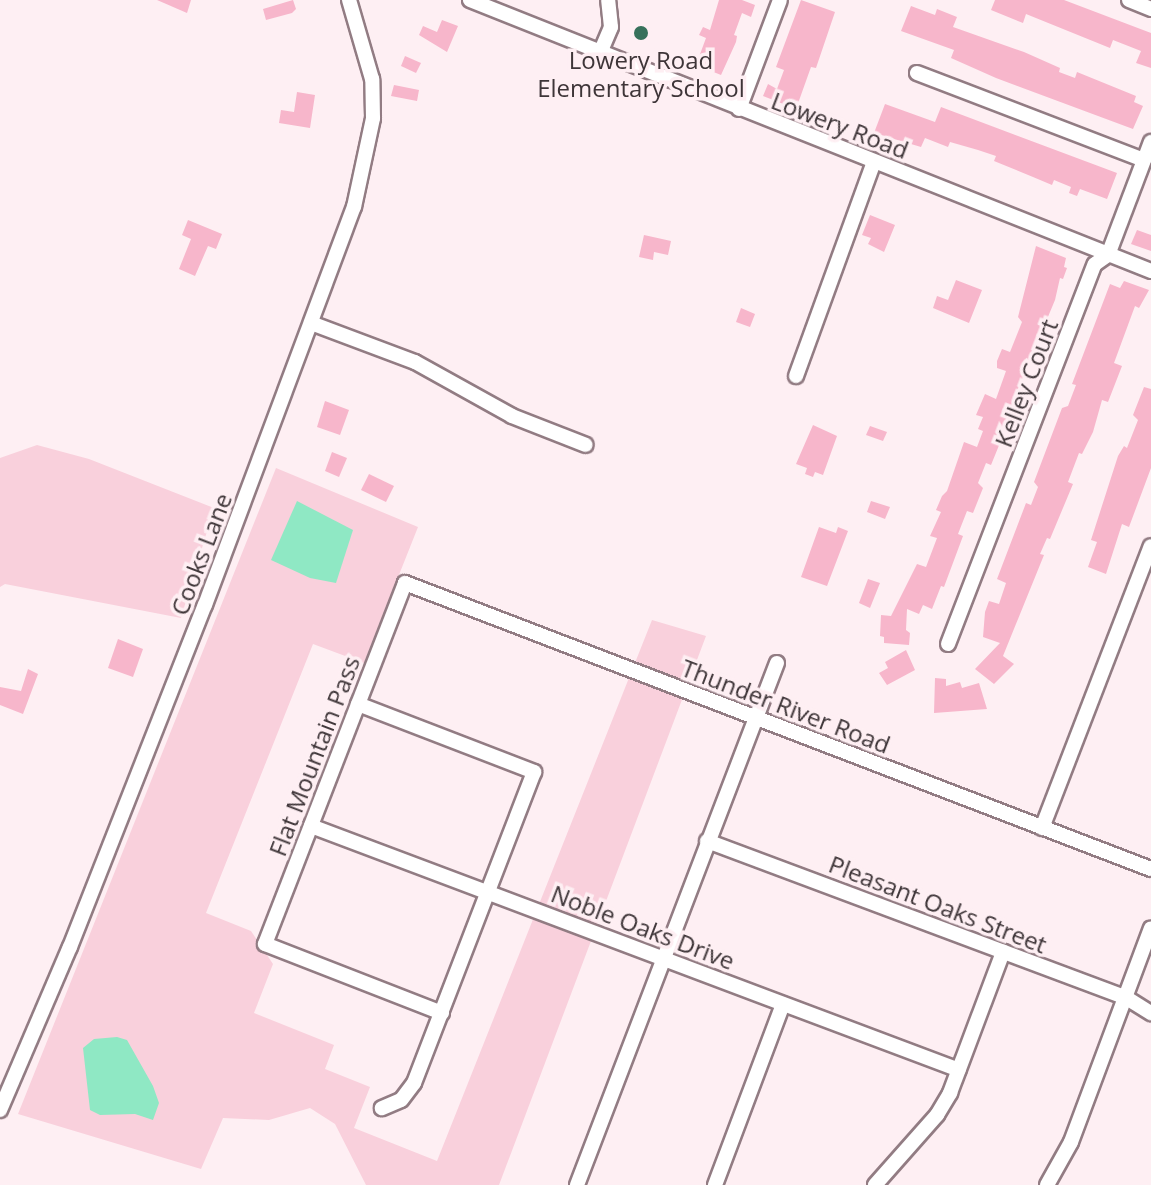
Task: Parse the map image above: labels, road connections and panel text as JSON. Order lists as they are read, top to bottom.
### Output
{
  "streets": {
    "street": [
      "Lowery Road",
      "Kelley Court",
      "Cooks Lane",
      "Thunder River Road",
      "Flat Mountain Pass",
      "Pleasant Oaks Street",
      "Noble Oaks Drive"
    ]
  },
  "crossings": [
    ["Lowery Road", "Kelley Court"],
    ["Thunder River Road", "Flat Mountain Pass"],
    ["Flat Mountain Pass", "Noble Oaks Drive"]
  ],
  "places": ["Lowery Road Elementary School"]
}
